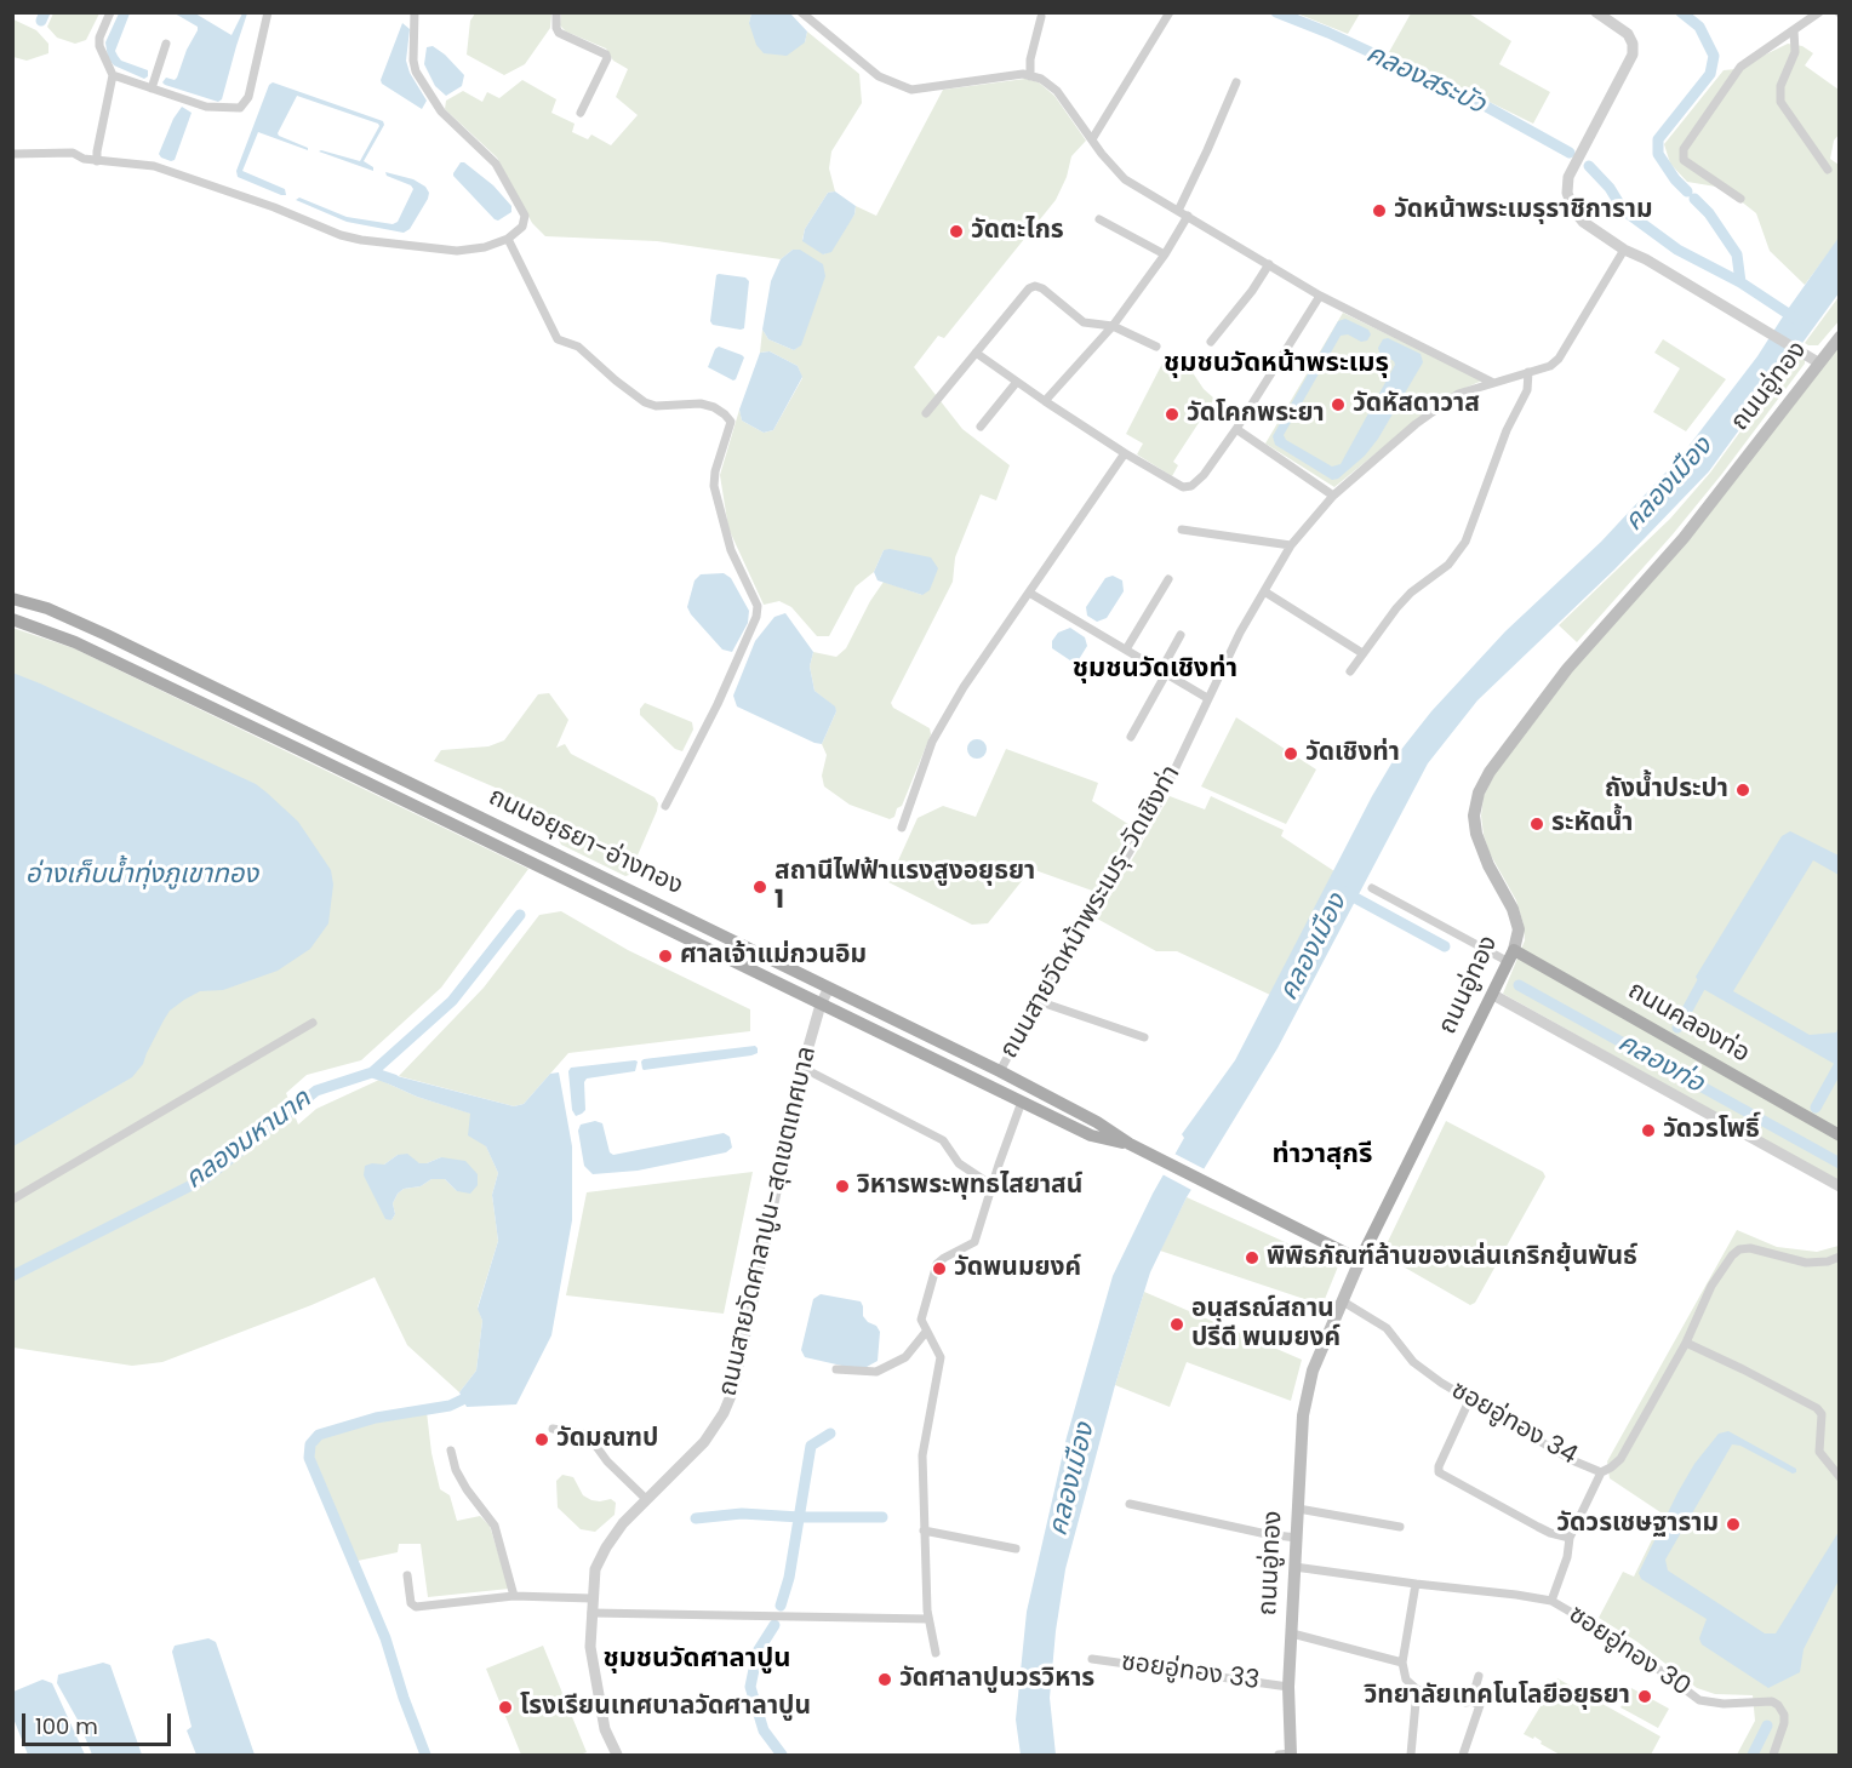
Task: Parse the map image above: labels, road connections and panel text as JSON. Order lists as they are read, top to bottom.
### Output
{
  "streets": {
    "main road": ["ถนนอู่ทอง", "ถนนอยุธยา-อ่างทอง", "ถนนคลองท่อ"],
    "street": [
      "ถนนสายวัดหน้าพระเมรุ-วัดเชิงท่า",
      "ถนนสายวัดศาลาปูน-สุดเขตเทศบาล",
      "ซอยอู่ทอง 34",
      "ซอยอู่ทอง 30",
      "ซอยอู่ทอง 33"
    ]
  },
  "crossings": [
    ["ถนนอู่ทอง", "ถนนอยุธยา-อ่างทอง"],
    ["ถนนอู่ทอง", "ถนนคลองท่อ"],
    ["ถนนอู่ทอง", "ซอยอู่ทอง 34"],
    ["ถนนอู่ทอง", "ซอยอู่ทอง 30"],
    ["ถนนอู่ทอง", "ซอยอู่ทอง 33"],
    ["ถนนอยุธยา-อ่างทอง", "ถนนสายวัดหน้าพระเมรุ-วัดเชิงท่า"],
    ["ถนนอยุธยา-อ่างทอง", "ถนนสายวัดศาลาปูน-สุดเขตเทศบาล"]
  ],
  "districts": [
    "ชุมชนวัดหน้าพระเมรุ",
    "ชุมชนวัดเชิงท่า",
    "ท่าวาสุกรี",
    "ชุมชนวัดศาลาปูน"
  ],
  "water": [
    "คลองสระบัว",
    "คลองเมือง",
    "อ่างเก็บน้ำทุ่งภูเขาทอง",
    "คลองท่อ",
    "คลองมหานาค"
  ],
  "places": [
    "วัดหน้าพระเมรุราชิการาม",
    "วัดตะไกร",
    "วัดหัสดาวาส",
    "วัดโคกพระยา",
    "วัดเชิงท่า",
    "ถังน้ำประปา",
    "ระหัดน้ำ",
    "สถานีไฟฟ้าแรงสูงอยุธยา 1",
    "ศาลเจ้าแม่กวนอิม",
    "วัดวรโพธิ์",
    "วิหารพระพุทธไสยาสน์",
    "พิพิธภัณฑ์ล้านของเล่นเกริกยุ้นพันธ์",
    "วัดพนมยงค์",
    "อนุสรณ์สถาน ปรีดี พนมยงค์",
    "วัดมณฑป",
    "วัดวรเชษฐาราม",
    "วัดศาลาปูนวรวิหาร",
    "วิทยาลัยเทคโนโลยีอยุธยา",
    "โรงเรียนเทศบาลวัดศาลาปูน"
  ],
  "scale_bar": "100 m"
}
